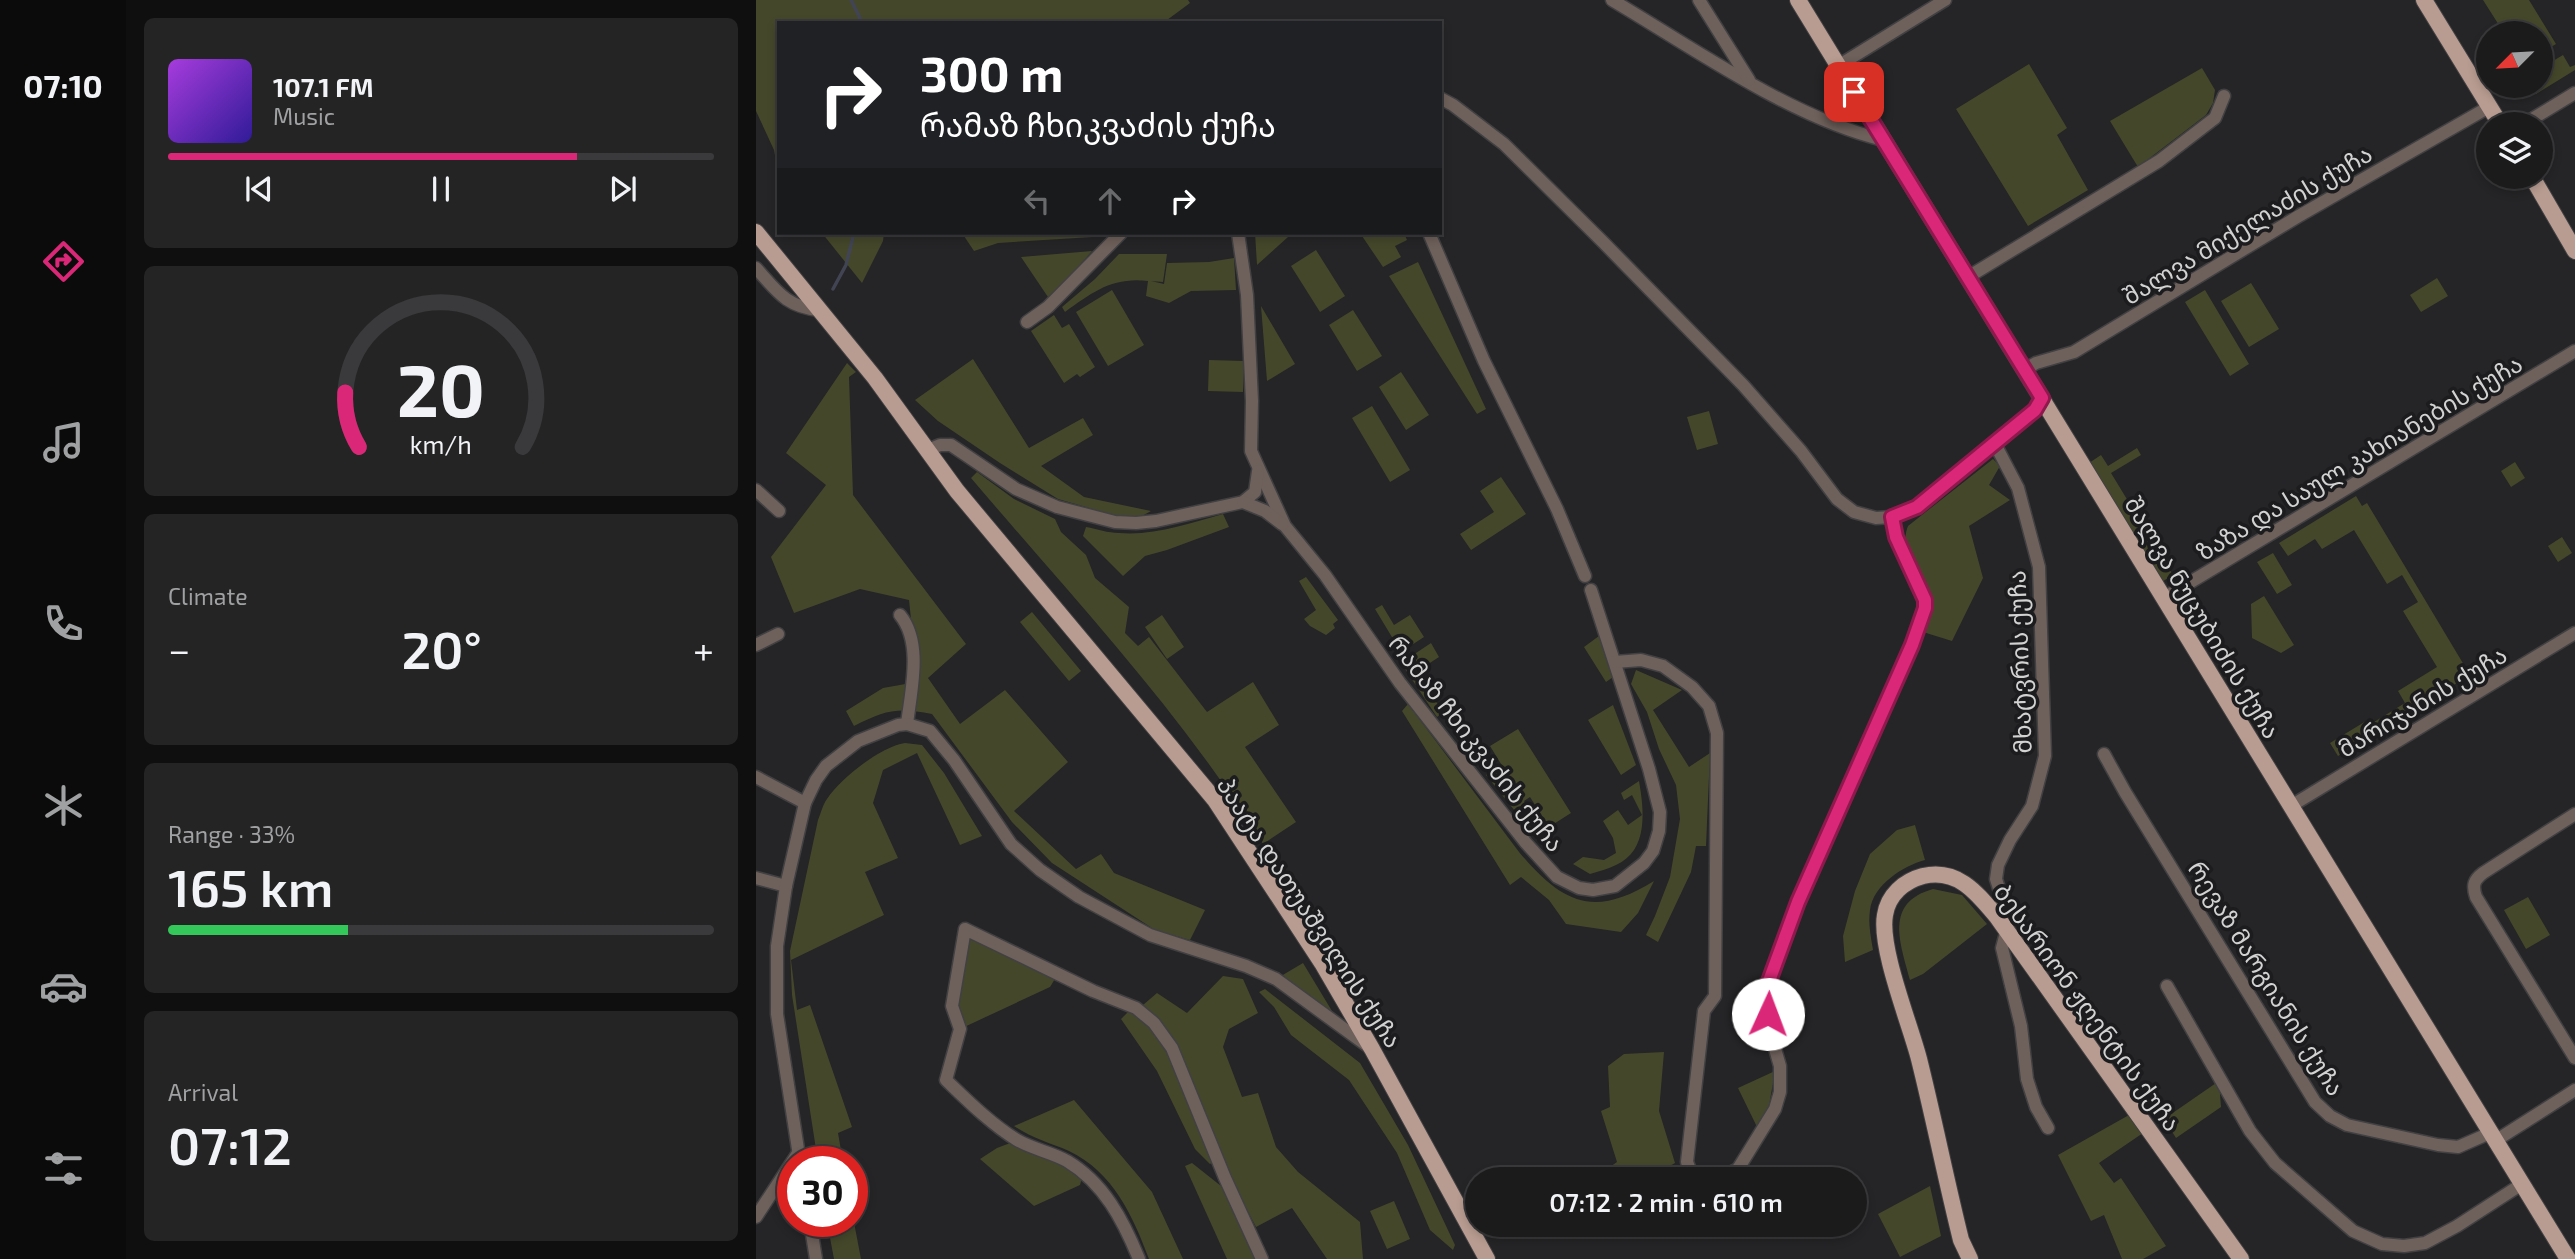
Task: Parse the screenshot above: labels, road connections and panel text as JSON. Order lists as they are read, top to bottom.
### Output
{
  "streets": {
    "main road": ["შალვა ნუცუბიძის ქუჩა", "პაატა დათუაშვილის ქუჩა", "ბესარიონ ჟღენტის ქუჩა"],
    "street": [
      "შალვა მიქელაძის ქუჩა",
      "ზაზა და საულ კახიანების ქუჩა",
      "მხატვრის ქუჩა",
      "მარიჯანის ქუჩა",
      "რამაზ ჩხიკვაძის ქუჩა",
      "რევაზ მარგიანის ქუჩა"
    ]
  },
  "crossings": [
    ["შალვა მიქელაძის ქუჩა", "შალვა ნუცუბიძის ქუჩა"],
    ["ზაზა და საულ კახიანების ქუჩა", "შალვა ნუცუბიძის ქუჩა"],
    ["შალვა ნუცუბიძის ქუჩა", "მარიჯანის ქუჩა"],
    ["შალვა ნუცუბიძის ქუჩა", "რევაზ მარგიანის ქუჩა"],
    ["მხატვრის ქუჩა", "ბესარიონ ჟღენტის ქუჩა"]
  ],
  "north": "bottom left",
  "page": {
    "tabs": "07:10",
    "turn": ["300 m", "რამაზ ჩხიკვაძის ქუჩა"],
    "song": ["107.1 FM", "Music"],
    "tile": [
      "Climate",
      ["Range · 33%", "165 km"],
      ["Arrival", "07:12"]
    ],
    "heat": ["−", "20°", "+"],
    "limit": "30",
    "trip": "07:12 · 2 min · 610 m",
    "gauge": ["20", "km/h"]
  }
}
